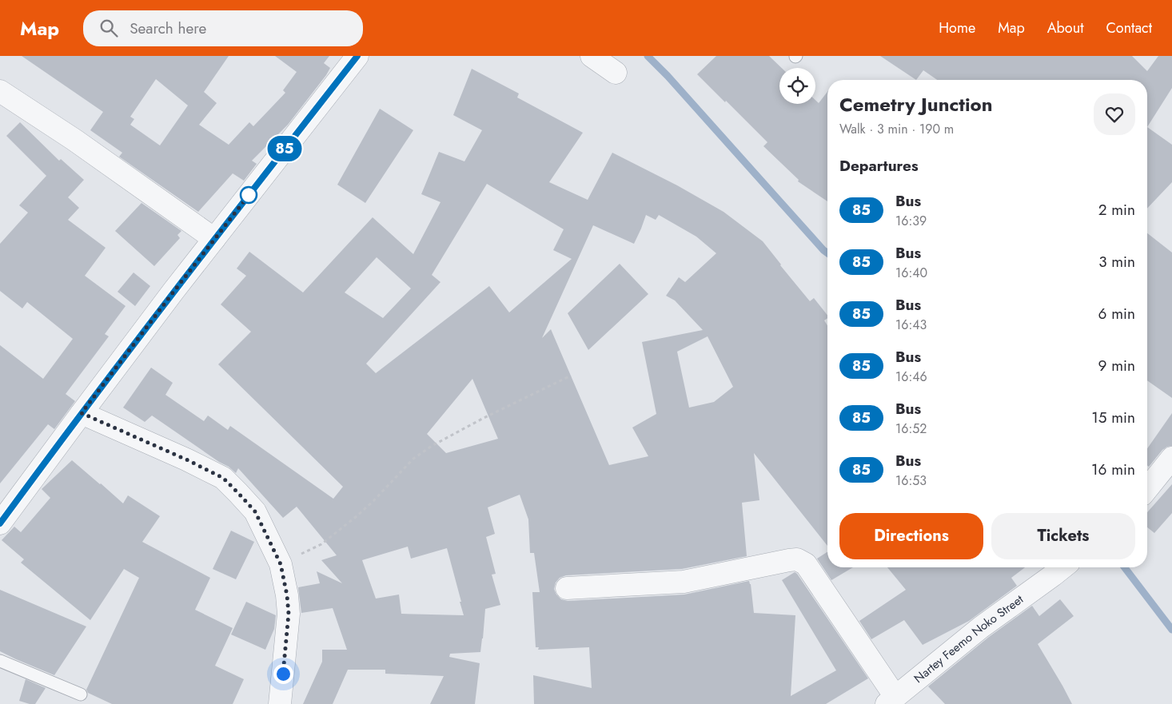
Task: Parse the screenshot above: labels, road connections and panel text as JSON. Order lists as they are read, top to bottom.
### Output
{
  "streets": {
    "street": ["Nartey Feemo Noko Street"]
  },
  "lines": ["bus line 85"],
  "page": {
    "header": "Map",
    "search": "Search here",
    "nav": [
      "Home",
      "Map",
      "About",
      "Contact"
    ],
    "on_map": "85",
    "heading": [
      ["Cemetry Junction", "Walk · 3 min · 190 m"],
      "Departures"
    ],
    "list": [
      {
        "mark": "85",
        "name": "Bus",
        "note": "16:39",
        "value": "2 min"
      },
      {
        "mark": "85",
        "name": "Bus",
        "note": "16:40",
        "value": "3 min"
      },
      {
        "mark": "85",
        "name": "Bus",
        "note": "16:43",
        "value": "6 min"
      },
      {
        "mark": "85",
        "name": "Bus",
        "note": "16:46",
        "value": "9 min"
      },
      {
        "mark": "85",
        "name": "Bus",
        "note": "16:52",
        "value": "15 min"
      },
      {
        "mark": "85",
        "name": "Bus",
        "note": "16:53",
        "value": "16 min"
      }
    ],
    "buttons": ["Directions", "Tickets"]
  }
}
